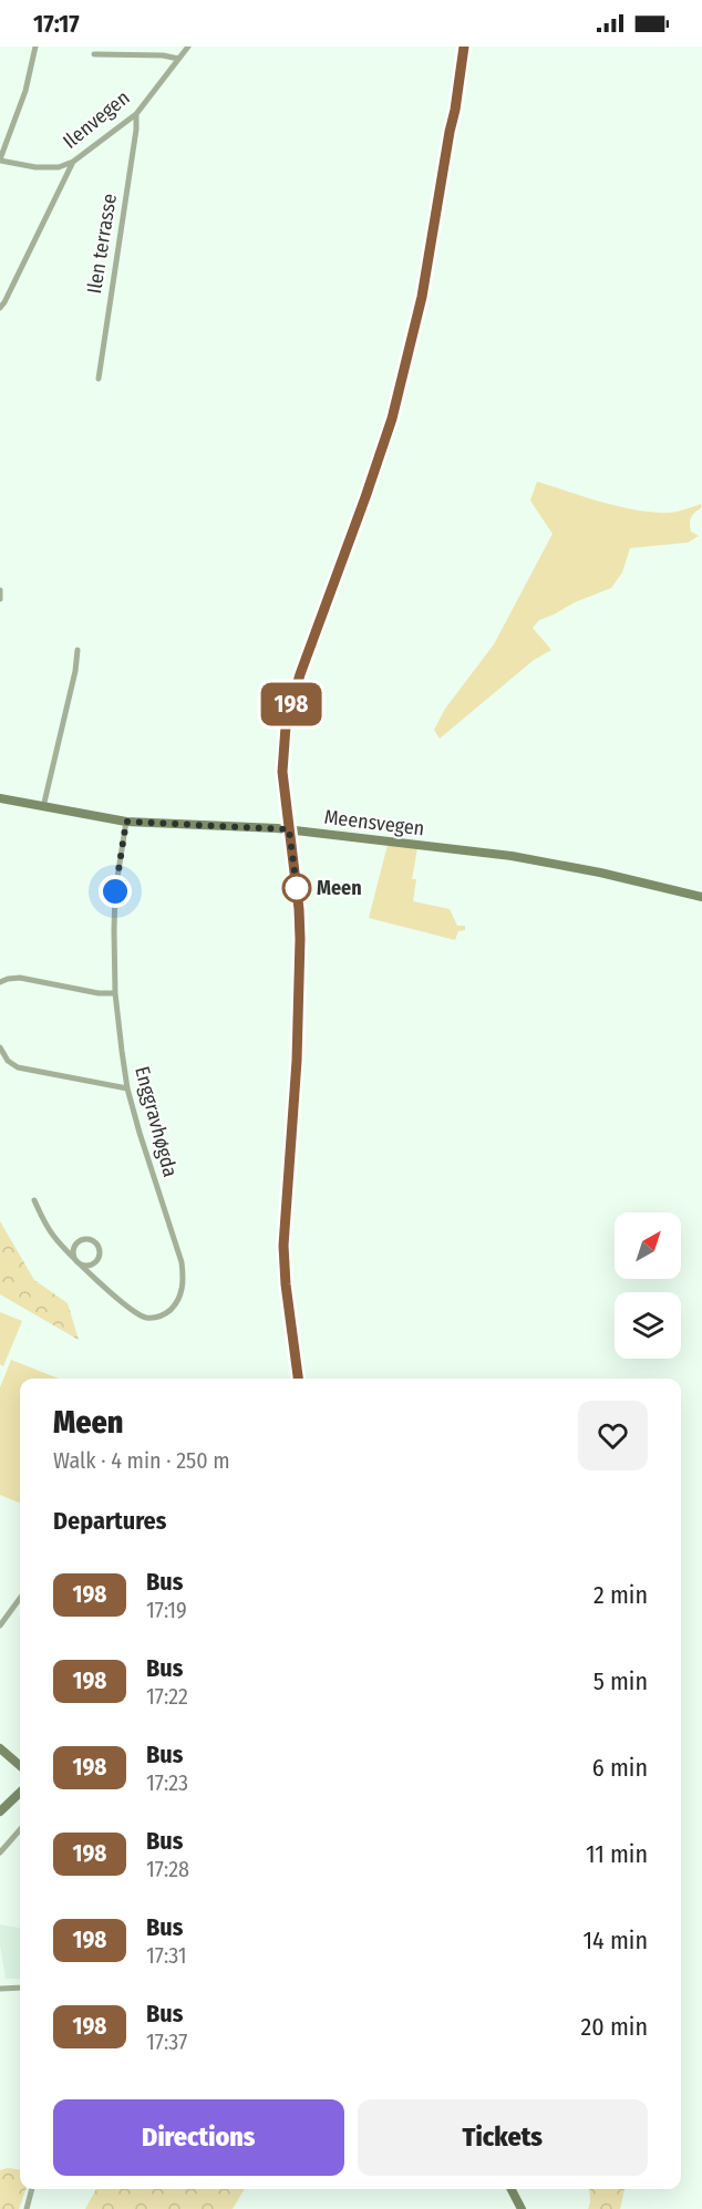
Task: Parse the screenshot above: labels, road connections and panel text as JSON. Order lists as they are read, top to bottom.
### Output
{
  "streets": {
    "main road": ["Meensvegen"],
    "street": ["Ilenvegen", "Ilen terrasse", "Enggravhøgda"]
  },
  "crossings": [
    ["Ilenvegen", "Ilen terrasse"],
    ["Meensvegen", "Enggravhøgda"]
  ],
  "places": ["Meen"],
  "lines": ["bus line 198"],
  "north": "top right",
  "page": {
    "status": "17:17",
    "on_map": "198",
    "heading": [
      ["Meen", "Walk · 4 min · 250 m"],
      "Departures"
    ],
    "list": [
      {
        "mark": "198",
        "name": "Bus",
        "note": "17:19",
        "value": "2 min"
      },
      {
        "mark": "198",
        "name": "Bus",
        "note": "17:22",
        "value": "5 min"
      },
      {
        "mark": "198",
        "name": "Bus",
        "note": "17:23",
        "value": "6 min"
      },
      {
        "mark": "198",
        "name": "Bus",
        "note": "17:28",
        "value": "11 min"
      },
      {
        "mark": "198",
        "name": "Bus",
        "note": "17:31",
        "value": "14 min"
      },
      {
        "mark": "198",
        "name": "Bus",
        "note": "17:37",
        "value": "20 min"
      }
    ],
    "buttons": ["Directions", "Tickets"]
  }
}
